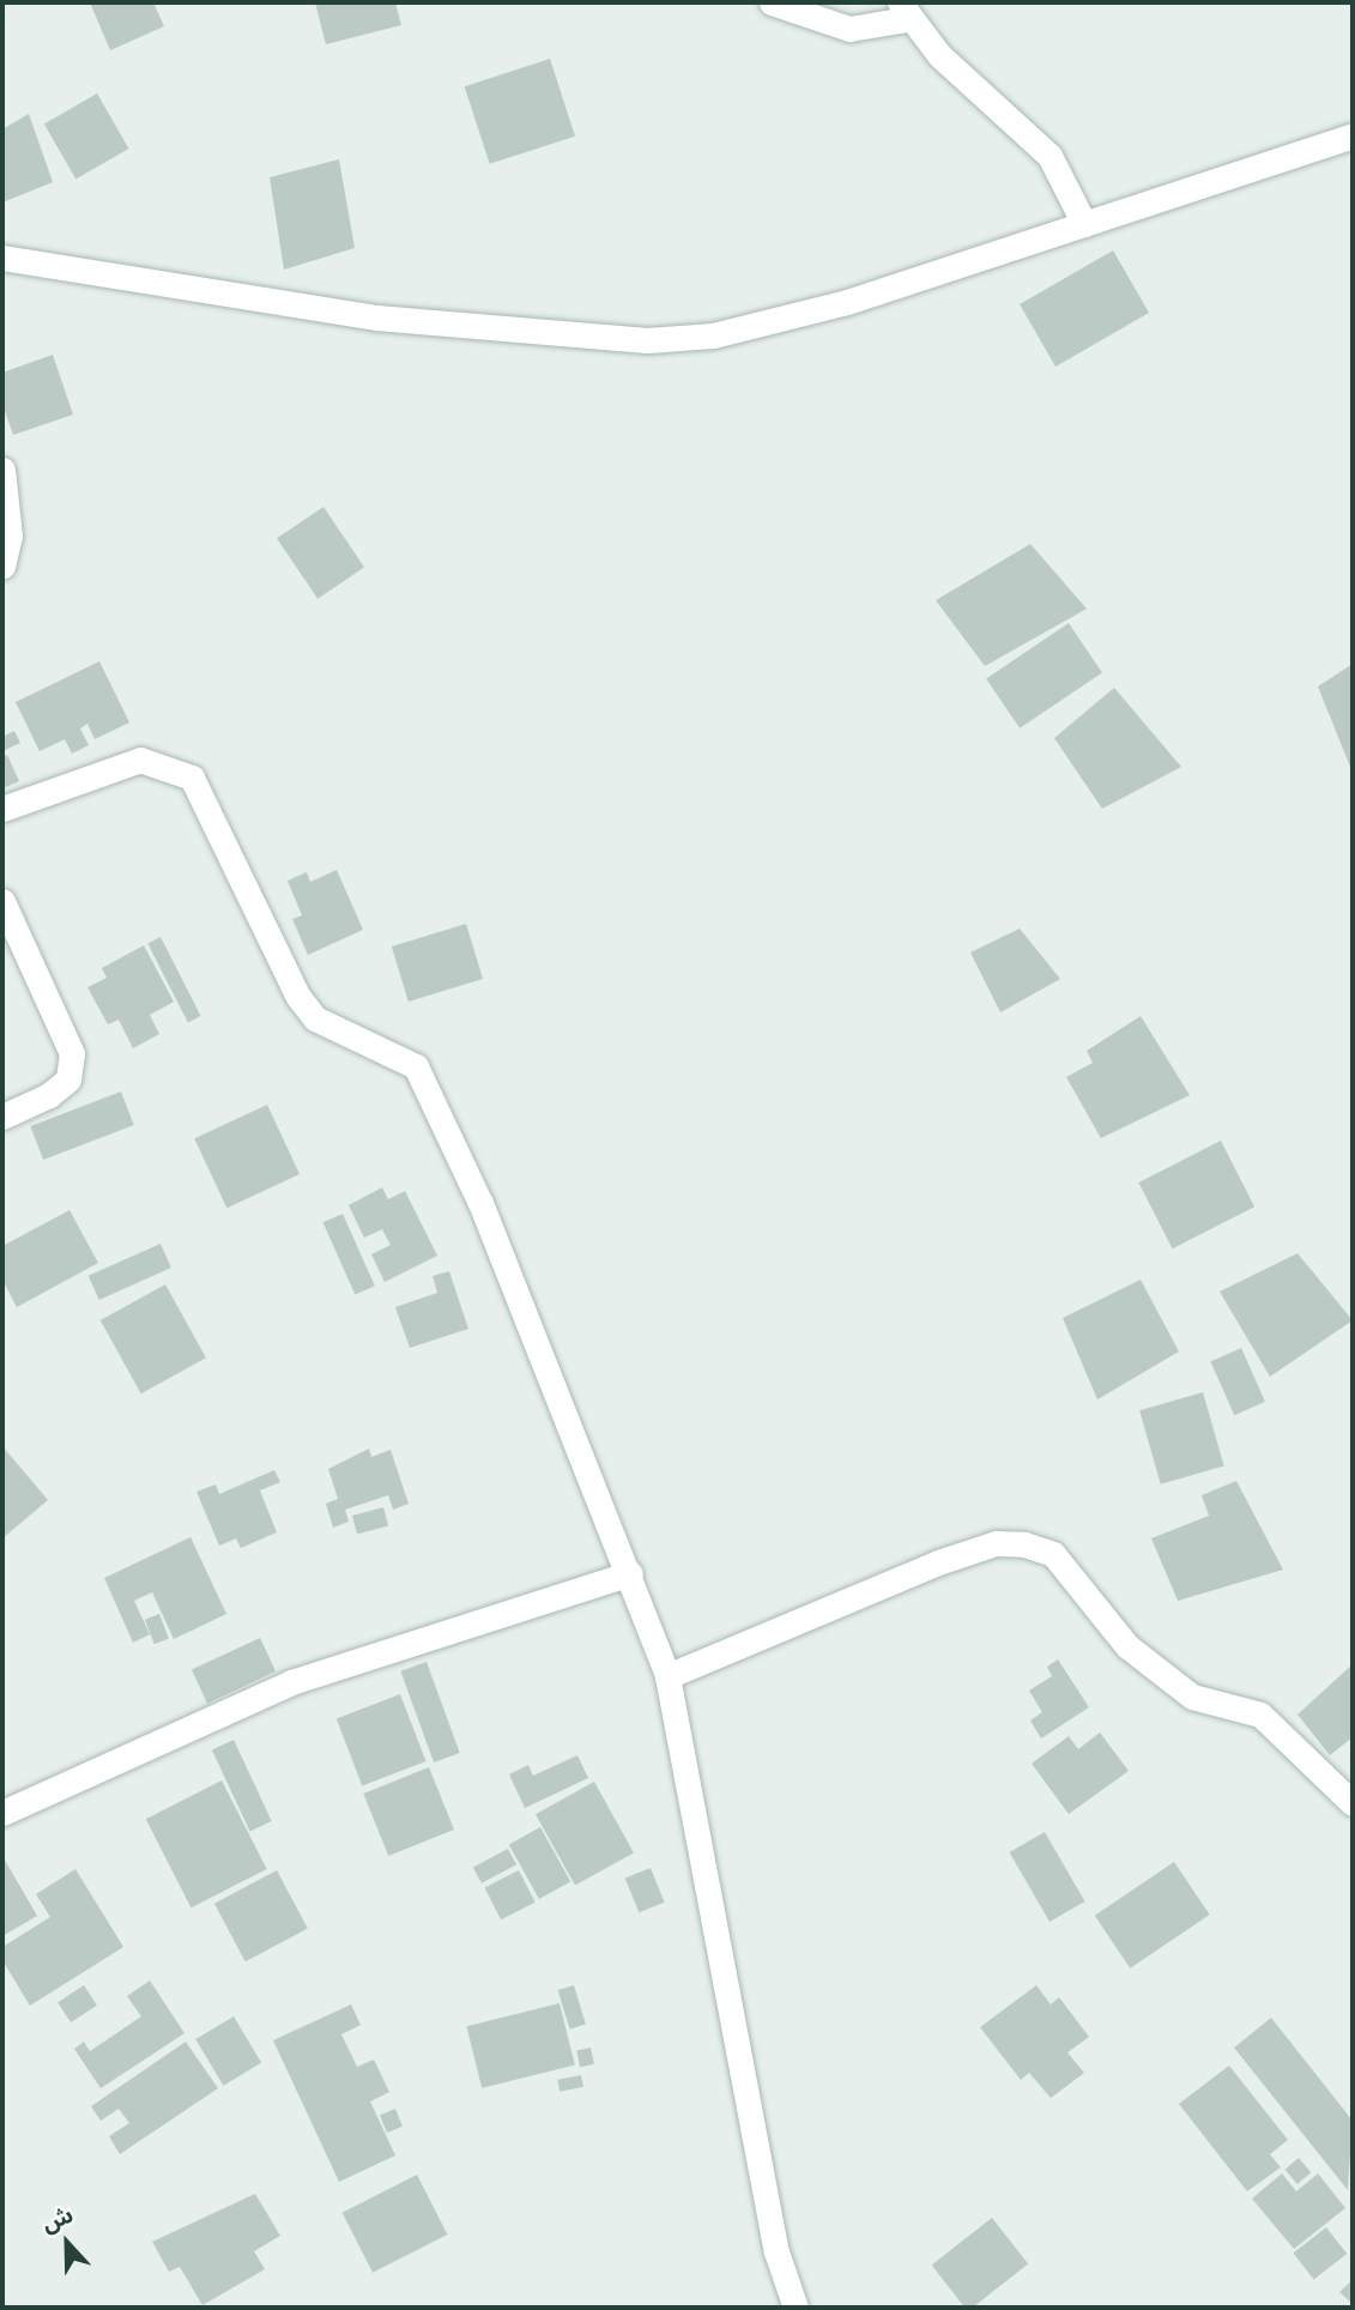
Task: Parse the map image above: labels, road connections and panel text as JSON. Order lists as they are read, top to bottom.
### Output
{
  "north": "top"
}
